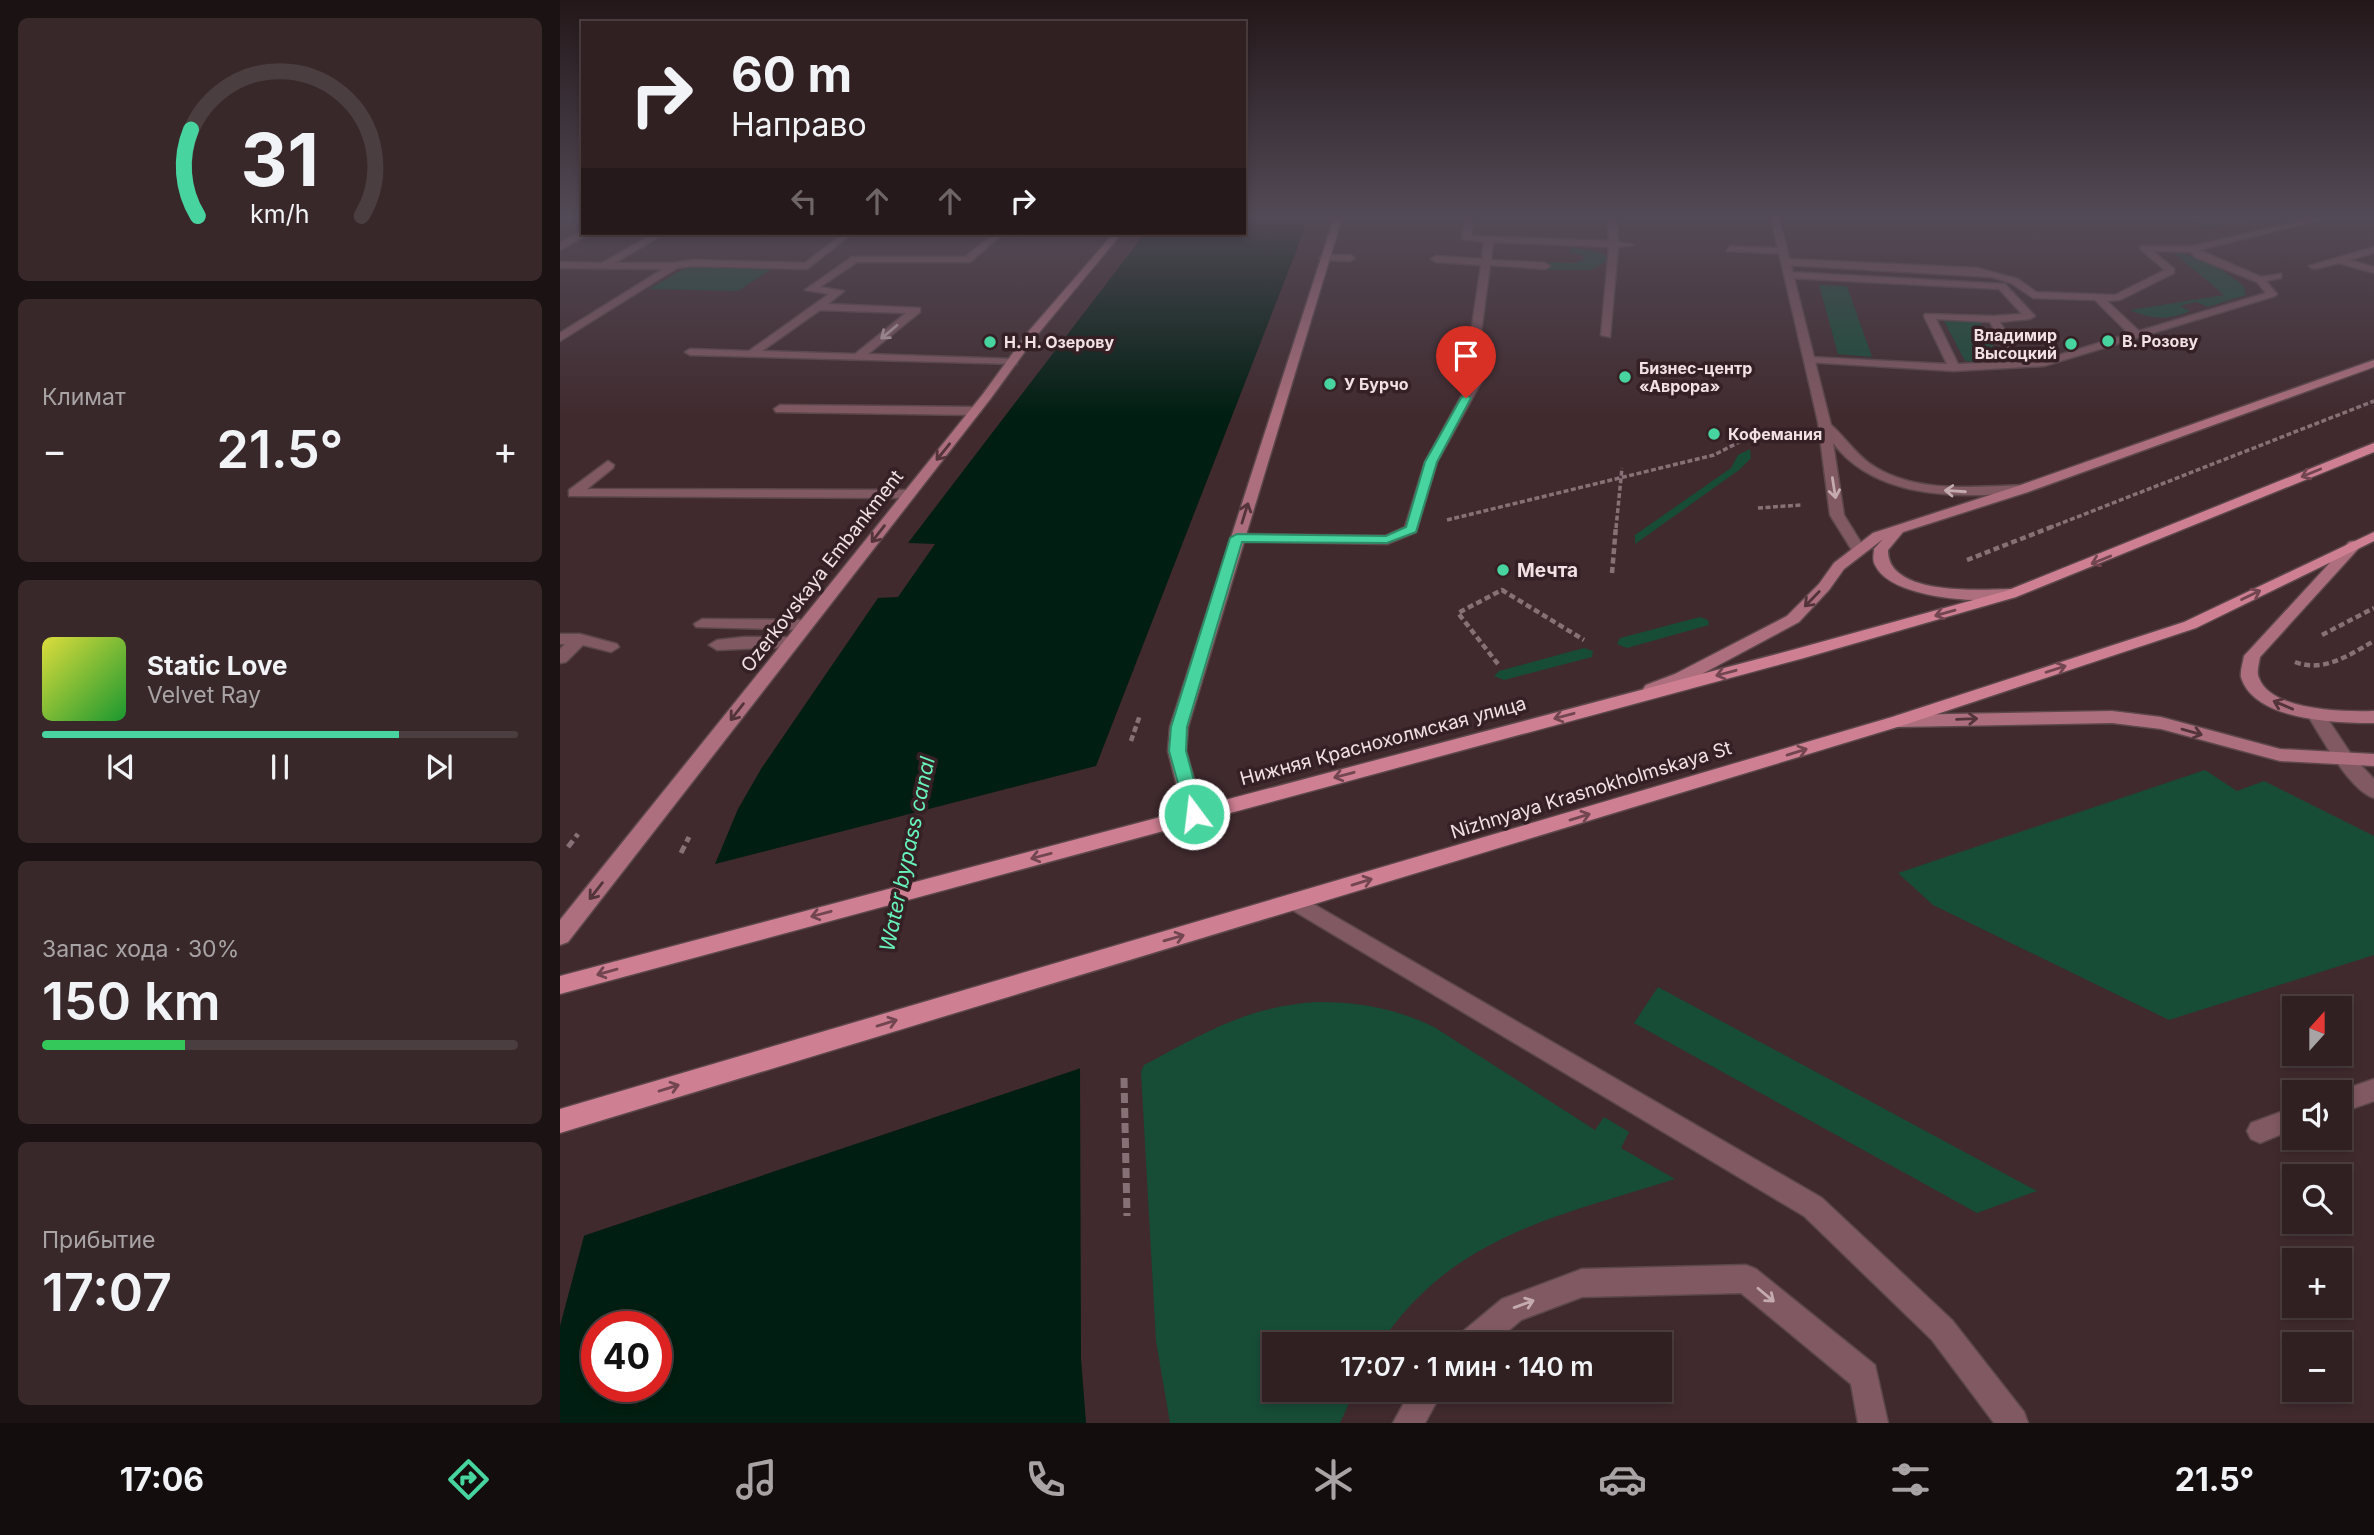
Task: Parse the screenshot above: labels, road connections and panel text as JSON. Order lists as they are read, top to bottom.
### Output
{
  "streets": {
    "main road": ["Нижняя Краснохолмская улица", "Nizhnyaya Krasnokholmskaya St"],
    "street": ["Ozerkovskaya Embankment"]
  },
  "one_way": ["Ozerkovskaya Embankment"],
  "water": ["Water bypass canal"],
  "places": [
    "В. Розову",
    "Н. Н. Озерову",
    "Владимир Высоцкий",
    "Бизнес-центр «Аврора»",
    "У Бурчо",
    "Кофемания",
    "Мечта"
  ],
  "north": "top",
  "page": {
    "turn": ["60 m", "Направо"],
    "tile": [
      "Климат",
      ["Запас хода · 30%", "150 km"],
      ["Прибытие", "17:07"]
    ],
    "heat": ["−", "21.5°", "+"],
    "song": ["Static Love", "Velvet Ray"],
    "map_buttons": ["+", "−"],
    "limit": "40",
    "trip": "17:07 · 1 мин · 140 m",
    "tabs": ["17:06", "21.5°"],
    "gauge": ["31", "km/h"]
  }
}
